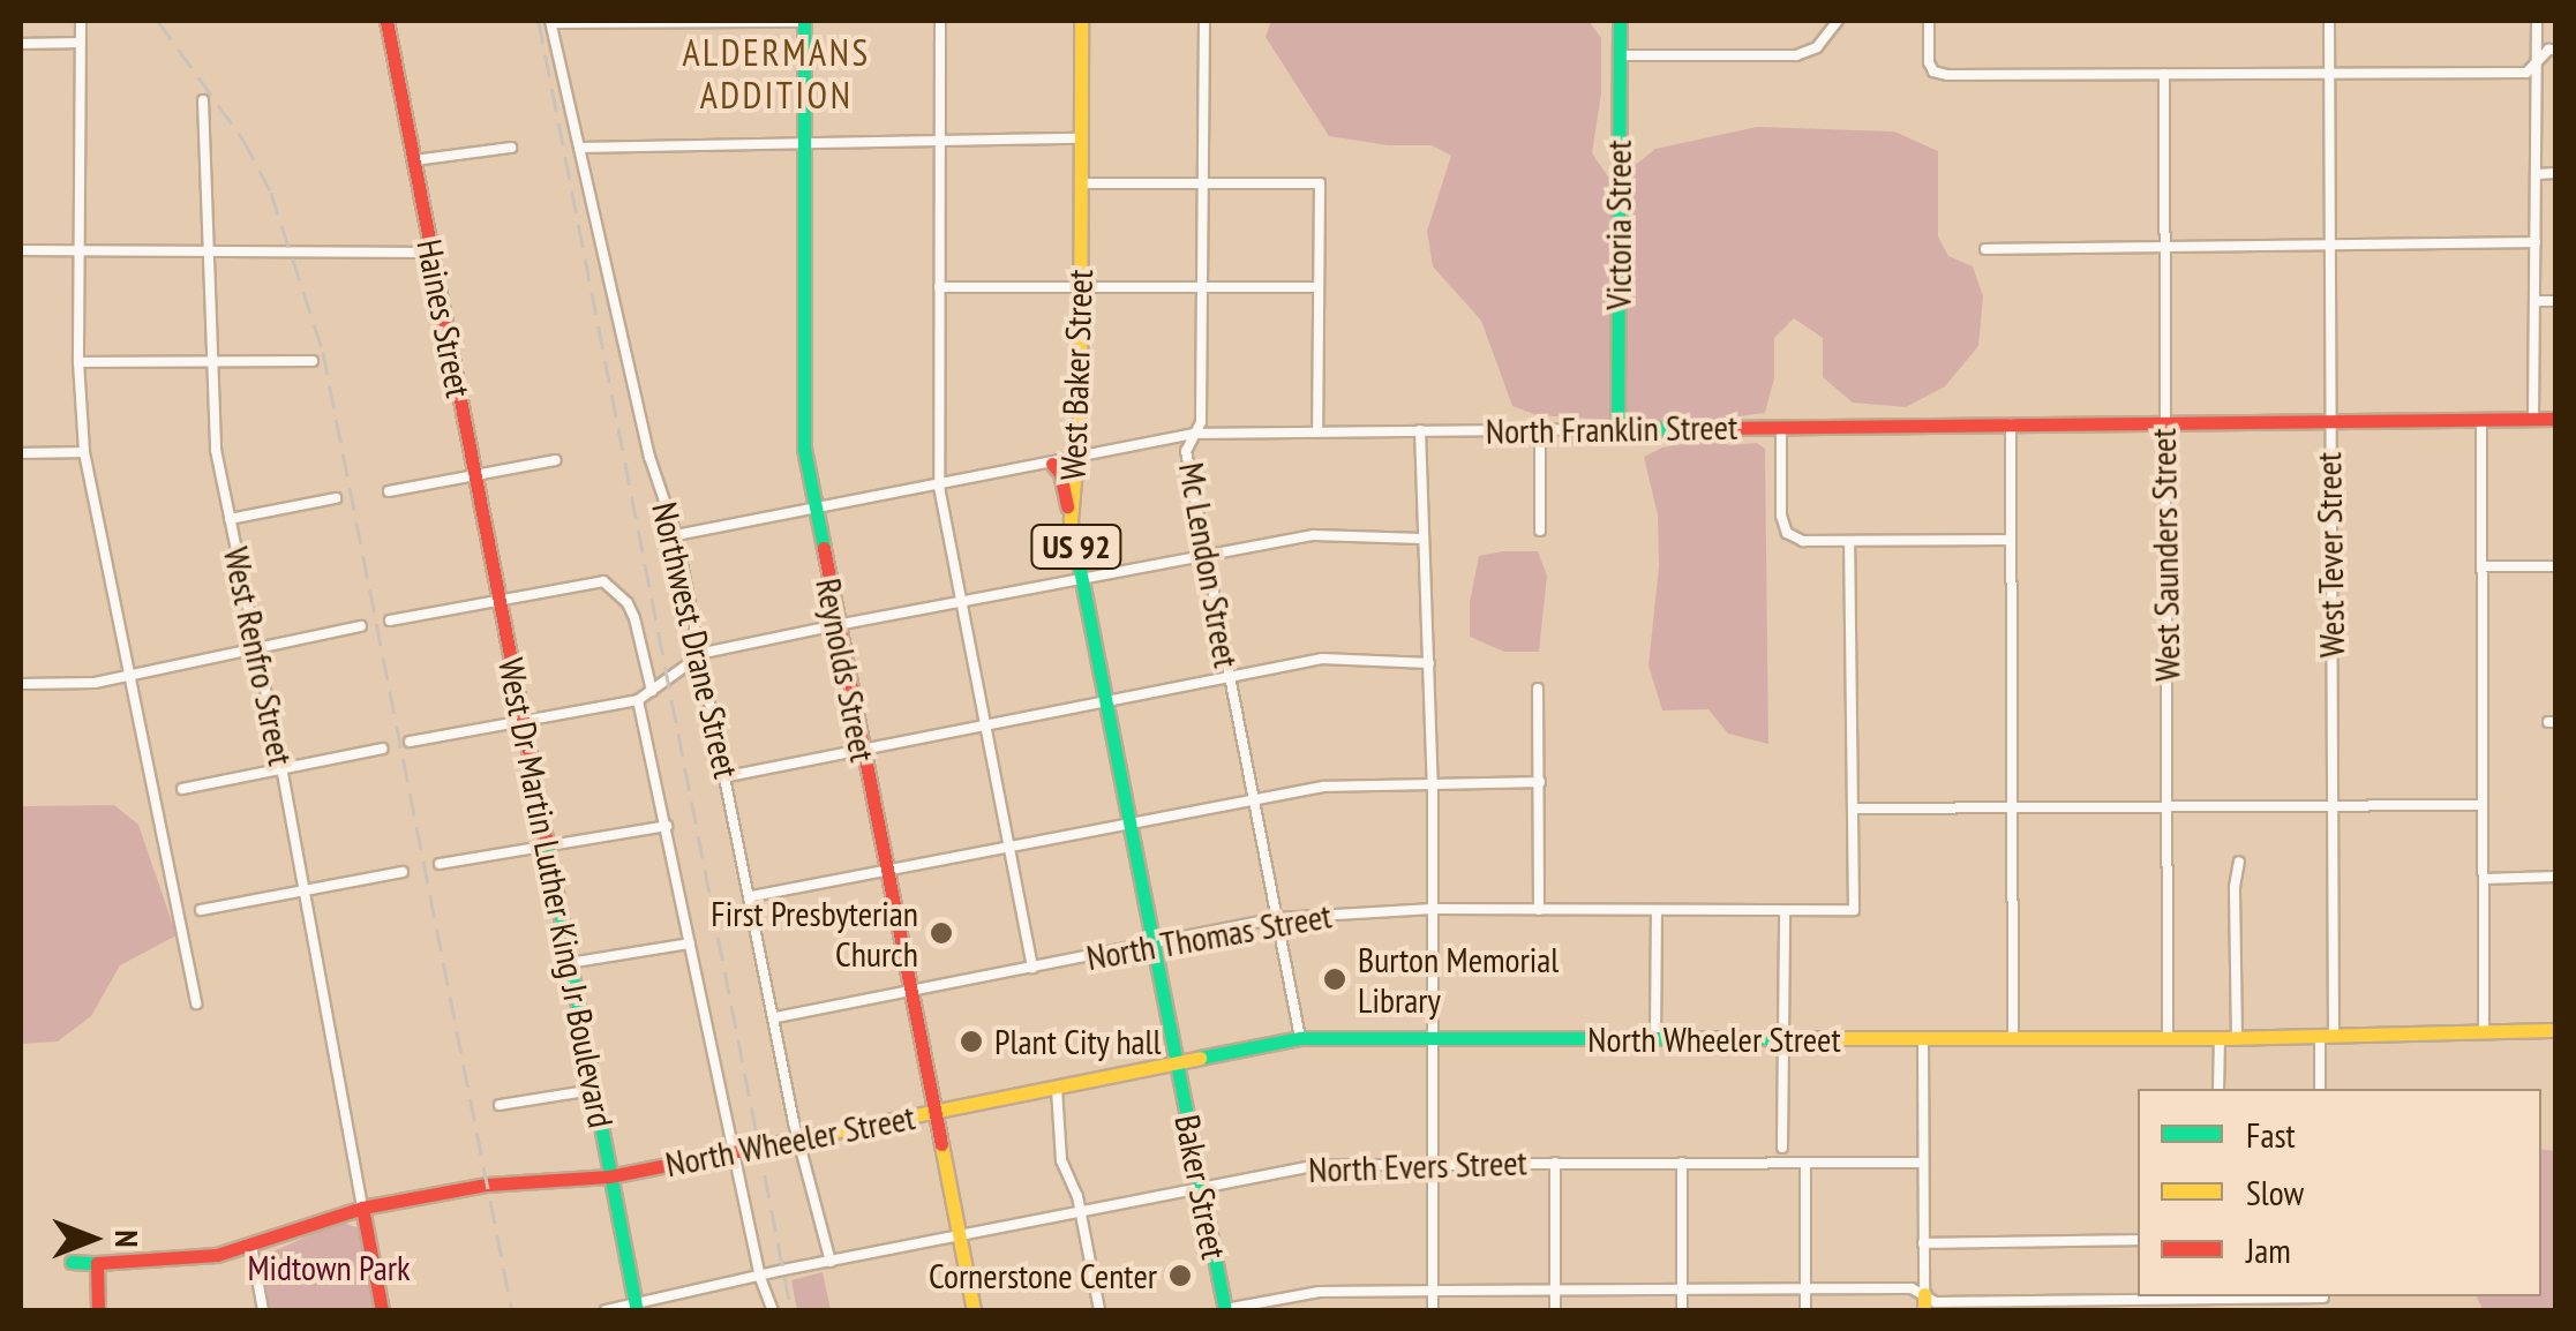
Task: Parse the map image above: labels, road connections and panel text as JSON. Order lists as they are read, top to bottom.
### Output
{
  "streets": {
    "main road": [
      "Victoria Street",
      "Haines Street",
      "West Baker Street",
      "North Franklin Street",
      "US 92",
      "Reynolds Street",
      "West Dr Martin Luther King Jr Boulevard",
      "North Wheeler Street",
      "Baker Street"
    ],
    "street": [
      "West Saunders Street",
      "West Tever Street",
      "Mc Lendon Street",
      "Northwest Drane Street",
      "West Renfro Street",
      "North Thomas Street",
      "North Evers Street"
    ]
  },
  "crossings": [
    ["Victoria Street", "North Franklin Street"],
    ["Haines Street", "West Dr Martin Luther King Jr Boulevard"],
    ["West Baker Street", "North Franklin Street"],
    ["West Baker Street", "US 92"],
    ["West Baker Street", "North Thomas Street"],
    ["West Baker Street", "North Wheeler Street"],
    ["West Baker Street", "Baker Street"],
    ["North Franklin Street", "US 92"],
    ["North Franklin Street", "West Saunders Street"],
    ["North Franklin Street", "West Tever Street"],
    ["North Franklin Street", "Mc Lendon Street"],
    ["North Franklin Street", "Northwest Drane Street"],
    ["North Franklin Street", "Reynolds Street"],
    ["West Saunders Street", "North Wheeler Street"],
    ["West Tever Street", "North Wheeler Street"],
    ["Mc Lendon Street", "North Thomas Street"],
    ["Mc Lendon Street", "North Wheeler Street"],
    ["Northwest Drane Street", "North Thomas Street"],
    ["Northwest Drane Street", "North Wheeler Street"],
    ["Northwest Drane Street", "North Evers Street"],
    ["West Renfro Street", "North Wheeler Street"],
    ["Reynolds Street", "North Thomas Street"],
    ["Reynolds Street", "North Wheeler Street"],
    ["Reynolds Street", "North Evers Street"],
    ["West Dr Martin Luther King Jr Boulevard", "North Wheeler Street"],
    ["West Dr Martin Luther King Jr Boulevard", "North Evers Street"],
    ["North Wheeler Street", "Baker Street"],
    ["North Evers Street", "Baker Street"]
  ],
  "districts": ["ALDERMANS ADDITION"],
  "parks": ["Midtown Park"],
  "places": [
    "First Presbyterian Church",
    "Burton Memorial Library",
    "Plant City hall",
    "Cornerstone Center"
  ],
  "legend": ["Fast", "Slow", "Jam"],
  "north": "right"
}
